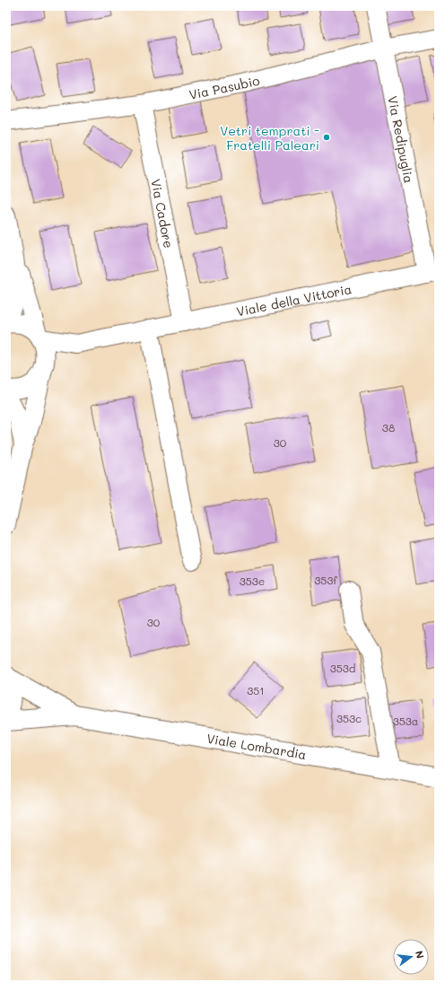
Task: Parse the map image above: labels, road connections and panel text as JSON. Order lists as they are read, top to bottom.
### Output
{
  "streets": {
    "main road": ["Viale Lombardia"],
    "street": [
      "Via Pasubio",
      "Via Redipuglia",
      "Via Cadore",
      "Viale della Vittoria"
    ]
  },
  "crossings": [
    ["Via Pasubio", "Via Redipuglia"],
    ["Via Pasubio", "Via Cadore"],
    ["Via Redipuglia", "Viale della Vittoria"],
    ["Via Cadore", "Viale della Vittoria"]
  ],
  "places": ["Vetri temprati - Fratelli Paleari"],
  "house_numbers": [
    "38",
    "30",
    "353f",
    "353e",
    "30",
    "353d",
    "351",
    "353c",
    "353a"
  ],
  "north": "right"
}
